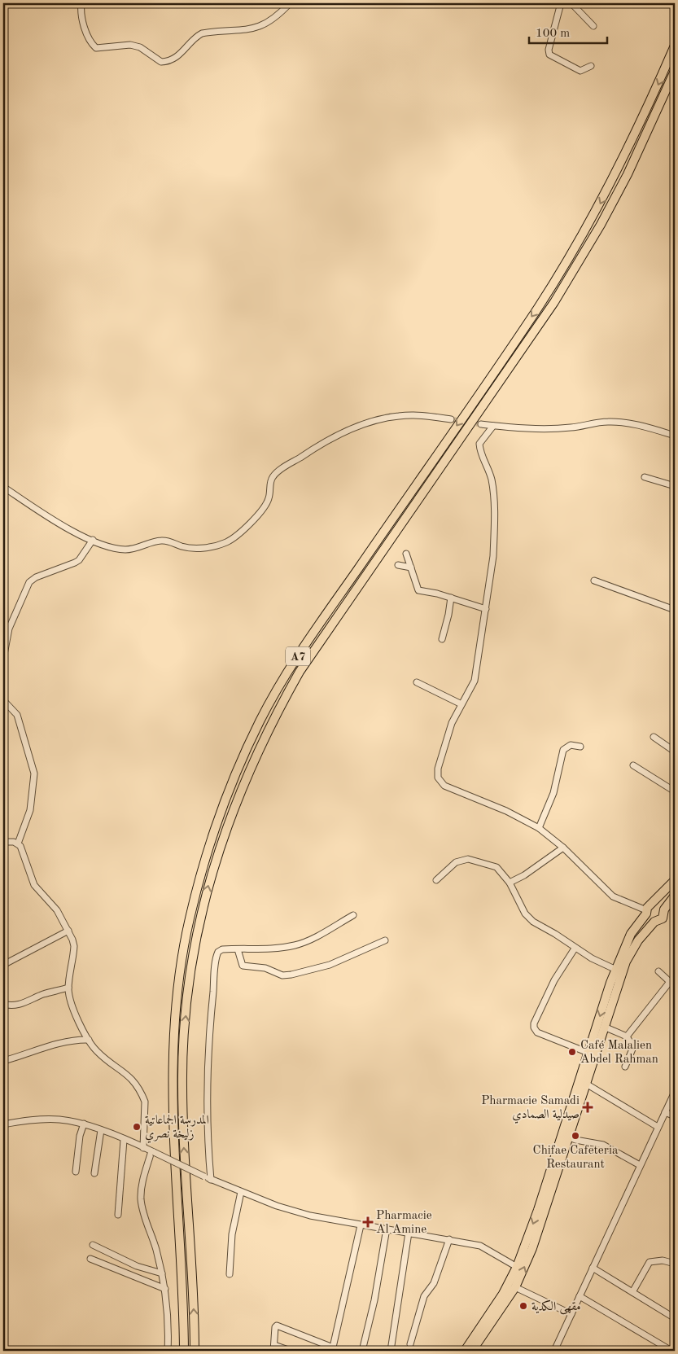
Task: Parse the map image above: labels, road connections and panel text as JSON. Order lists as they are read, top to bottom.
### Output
{
  "streets": {
    "highway": ["A7"]
  },
  "places": {
    "other": [
      "Café Malalien Abdel Rahman",
      "المدرسة الجماعاتية زليخة نصري",
      "Chifae Cafeteria Restaurant",
      "مقهى الكدية"
    ],
    "health": ["Pharmacie Samadi صيدلية الصمادي", "Pharmacie Al Amine"]
  },
  "scale_bar": "100 m"
}
